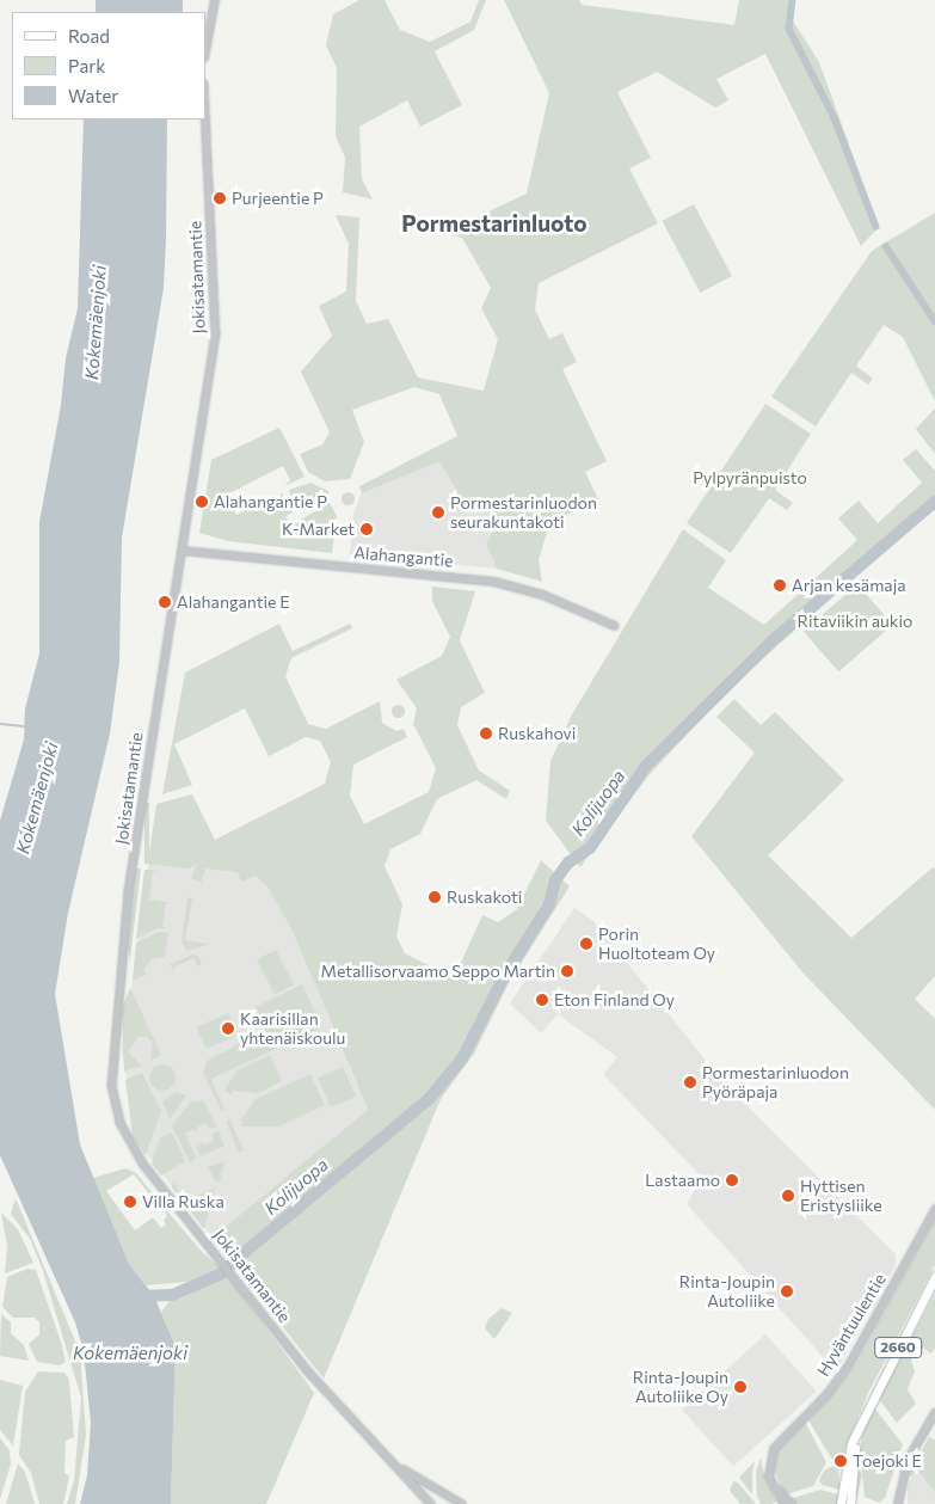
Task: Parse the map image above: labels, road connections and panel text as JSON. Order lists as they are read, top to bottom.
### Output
{
  "streets": {
    "main road": ["2660"],
    "street": ["Jokisatamantie", "Alahangantie", "Hyväntuulentie"]
  },
  "crossings": [
    ["Jokisatamantie", "Alahangantie"]
  ],
  "districts": ["Pormestarinluoto"],
  "water": ["Kokemäenjoki", "Kolijuopa"],
  "parks": ["Pylpyränpuisto", "Ritaviikin aukio"],
  "places": [
    "Purjeentie P",
    "Alahangantie P",
    "Pormestarinluodon seurakuntakoti",
    "K-Market",
    "Arjan kesämaja",
    "Alahangantie E",
    "Ruskahovi",
    "Ruskakoti",
    "Porin Huoltoteam Oy",
    "Metallisorvaamo Seppo Martin",
    "Eton Finland Oy",
    "Kaarisillan yhtenäiskoulu",
    "Pormestarinluodon Pyöräpaja",
    "Lastaamo",
    "Hyttisen Eristysliike",
    "Villa Ruska",
    "Rinta-Joupin Autoliike",
    "Rinta-Joupin Autoliike Oy",
    "Toejoki E"
  ],
  "legend": ["Road", "Park", "Water"]
}
